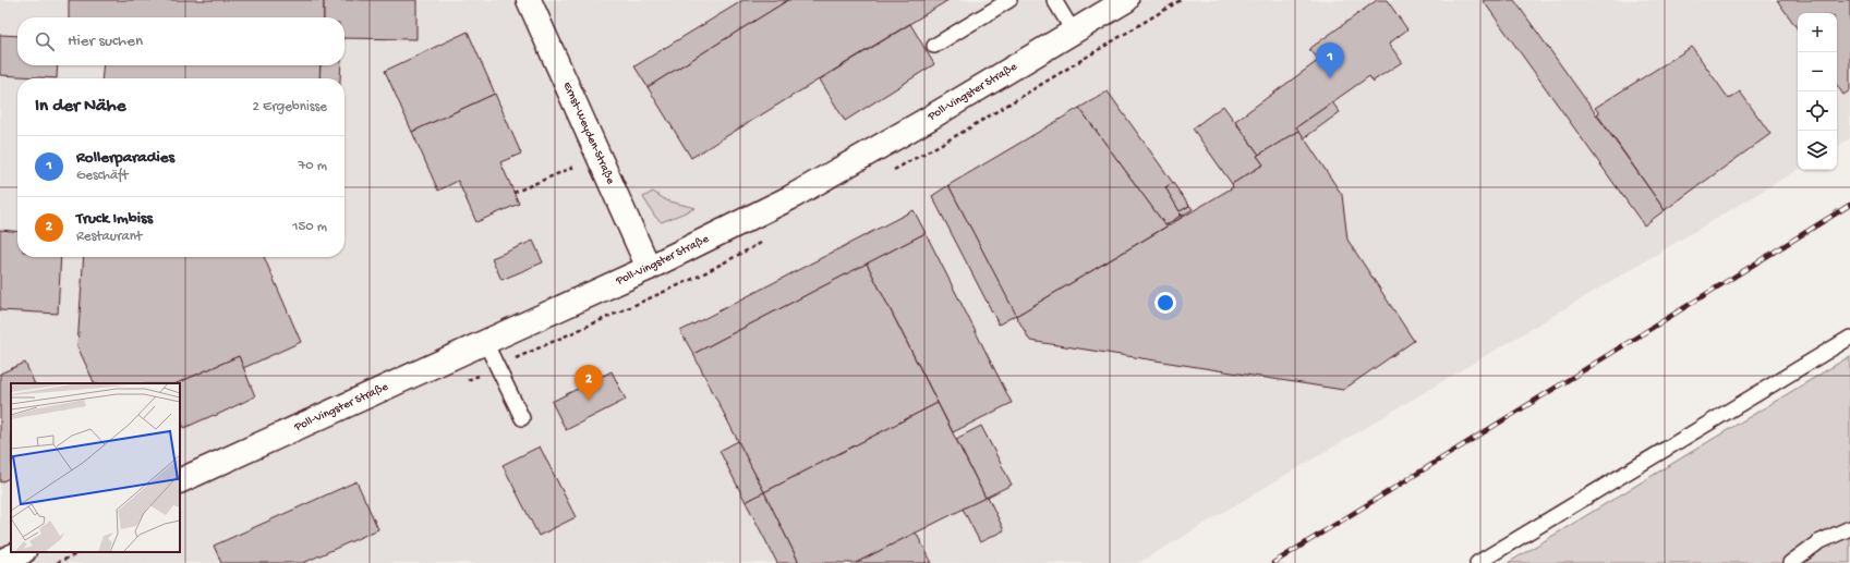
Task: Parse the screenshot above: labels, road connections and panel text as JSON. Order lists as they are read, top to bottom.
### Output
{
  "streets": {
    "street": ["Poll-Vingster Straße", "Ernst-Weyden-Straße"]
  },
  "crossings": [
    ["Poll-Vingster Straße", "Ernst-Weyden-Straße"]
  ],
  "page": {
    "map_buttons": ["+", "−"],
    "search": "Hier suchen",
    "pins": ["1", "2"],
    "heading": ["In der Nähe", "2 Ergebnisse"],
    "list": [
      {
        "mark": "1",
        "name": "Rollerparadies",
        "note": "Geschäft",
        "value": "70 m"
      },
      {
        "mark": "2",
        "name": "Truck Imbiss",
        "note": "Restaurant",
        "value": "150 m"
      }
    ]
  }
}
